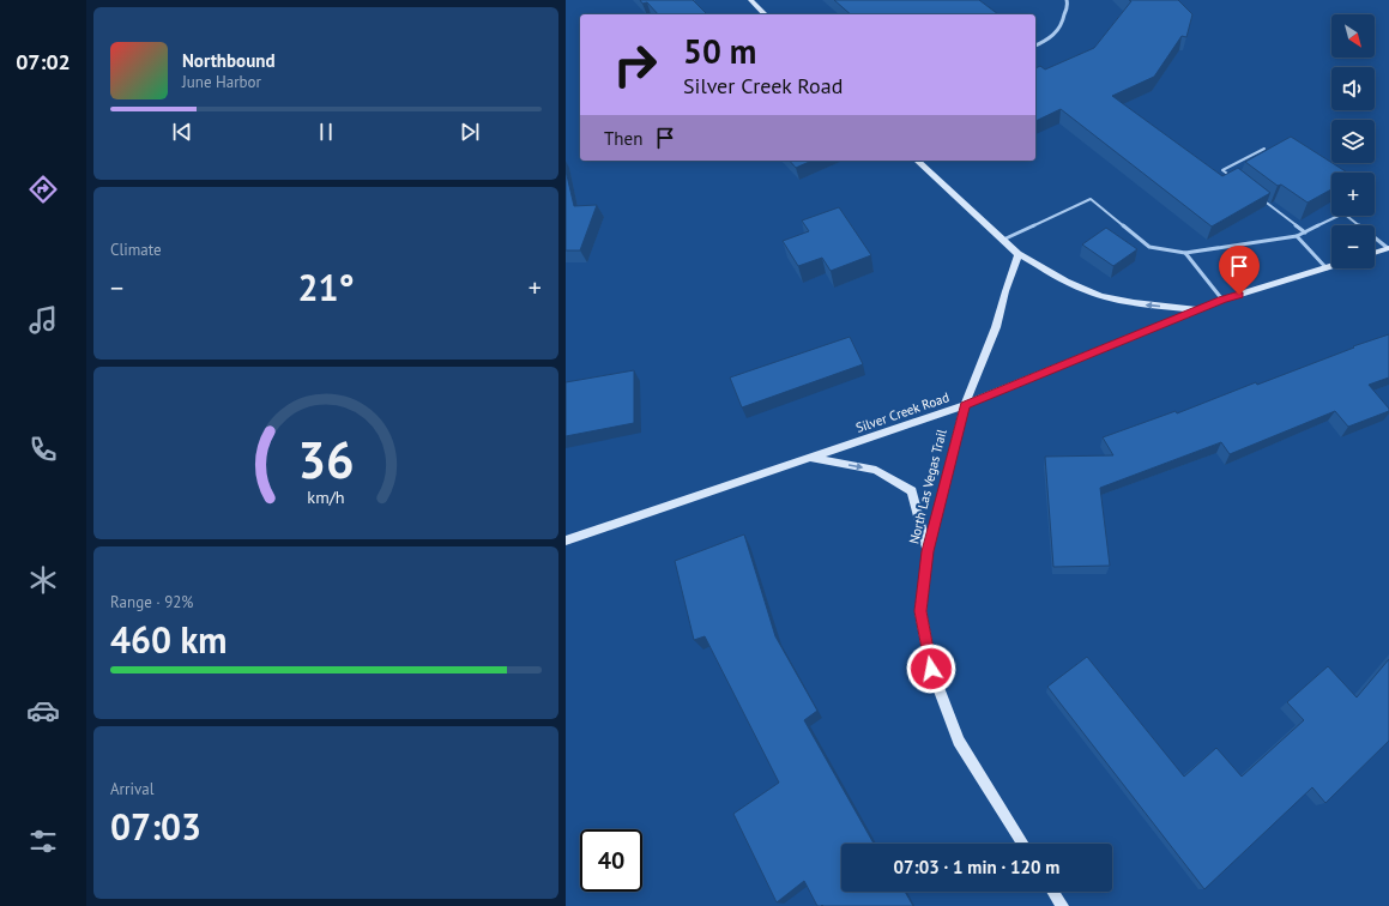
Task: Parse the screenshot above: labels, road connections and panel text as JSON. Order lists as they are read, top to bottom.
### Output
{
  "streets": {
    "street": ["Silver Creek Road", "North Las Vegas Trail"]
  },
  "crossings": [
    ["Silver Creek Road", "North Las Vegas Trail"]
  ],
  "north": "bottom right",
  "page": {
    "tabs": "07:02",
    "map_buttons": ["+", "−"],
    "turn": ["50 m", "Silver Creek Road"],
    "song": ["Northbound", "June Harbor"],
    "then": "Then",
    "tile": [
      "Climate",
      ["Range · 92%", "460 km"],
      ["Arrival", "07:03"]
    ],
    "heat": ["−", "21°", "+"],
    "limit": "40",
    "trip": "07:03 · 1 min · 120 m",
    "gauge": ["36", "km/h"]
  }
}
